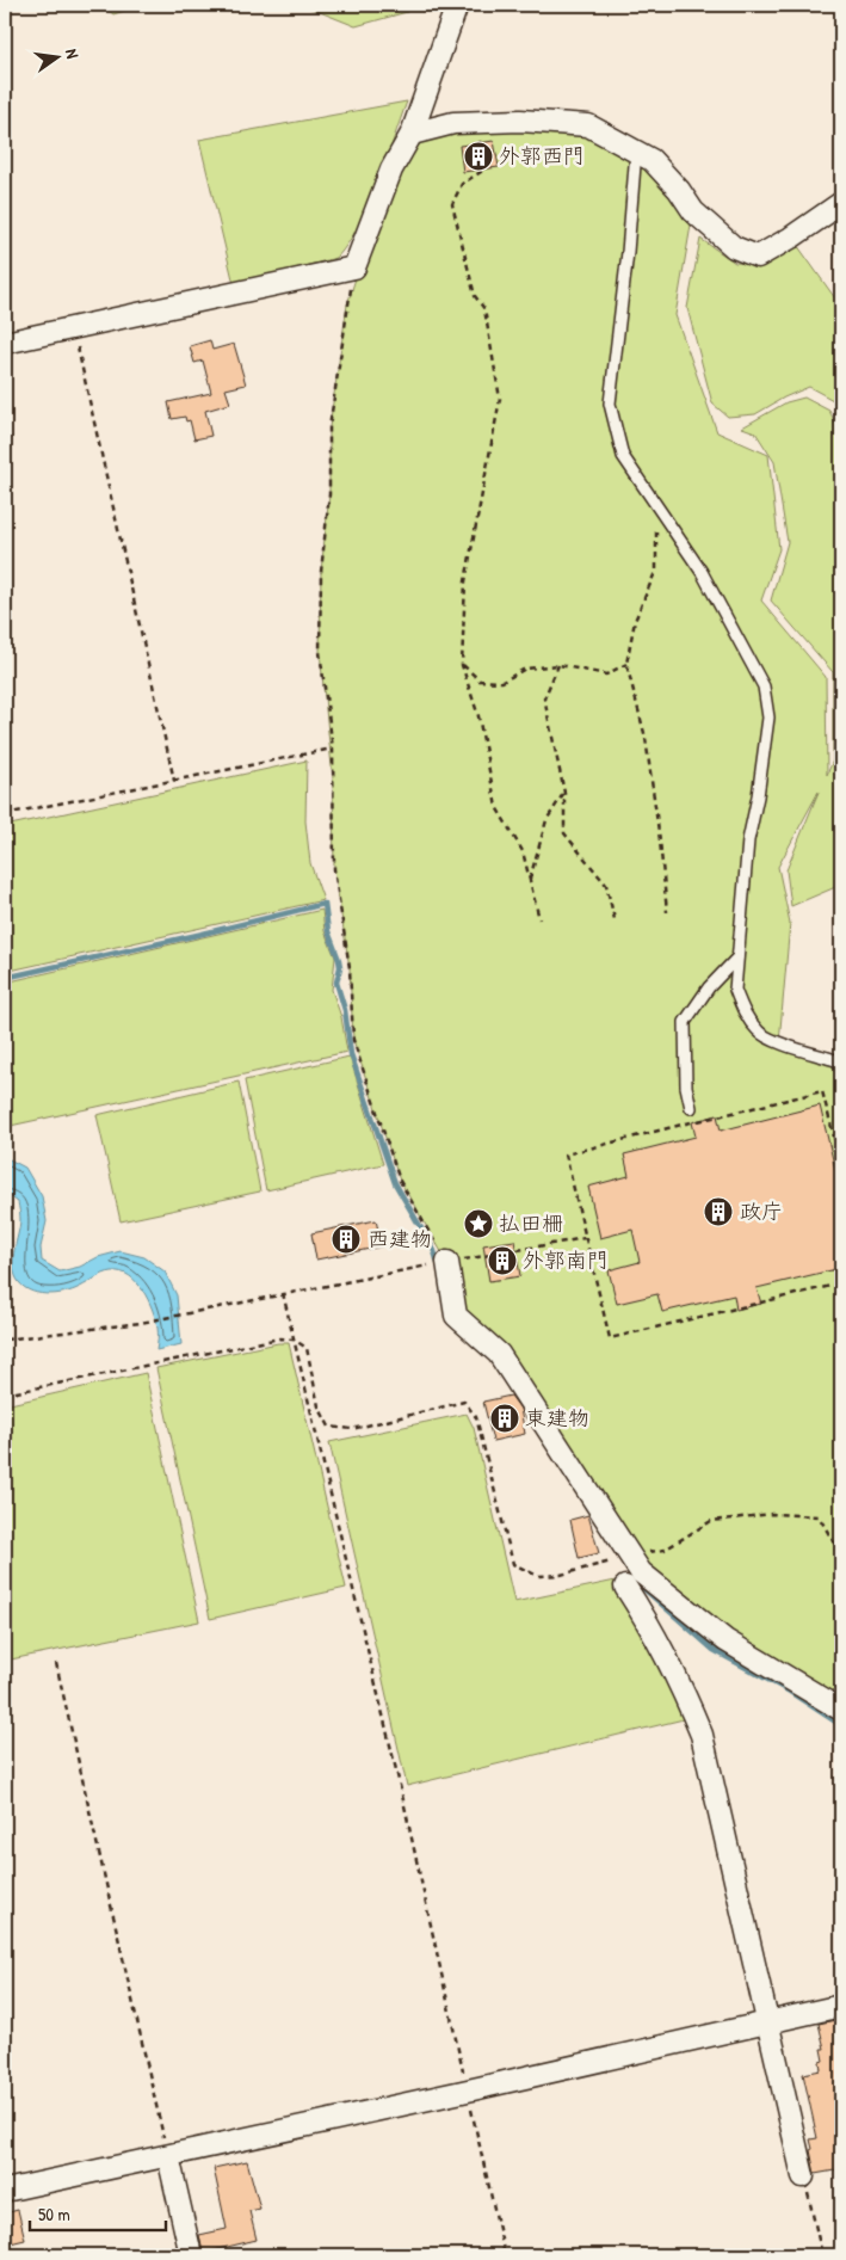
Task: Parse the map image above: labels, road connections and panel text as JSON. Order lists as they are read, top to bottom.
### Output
{
  "places": {
    "building": [
      "外郭西門",
      "政庁",
      "西建物",
      "外郭南門",
      "東建物"
    ],
    "place": ["払田柵"]
  },
  "scale_bar": "50 m",
  "north": "right"
}
